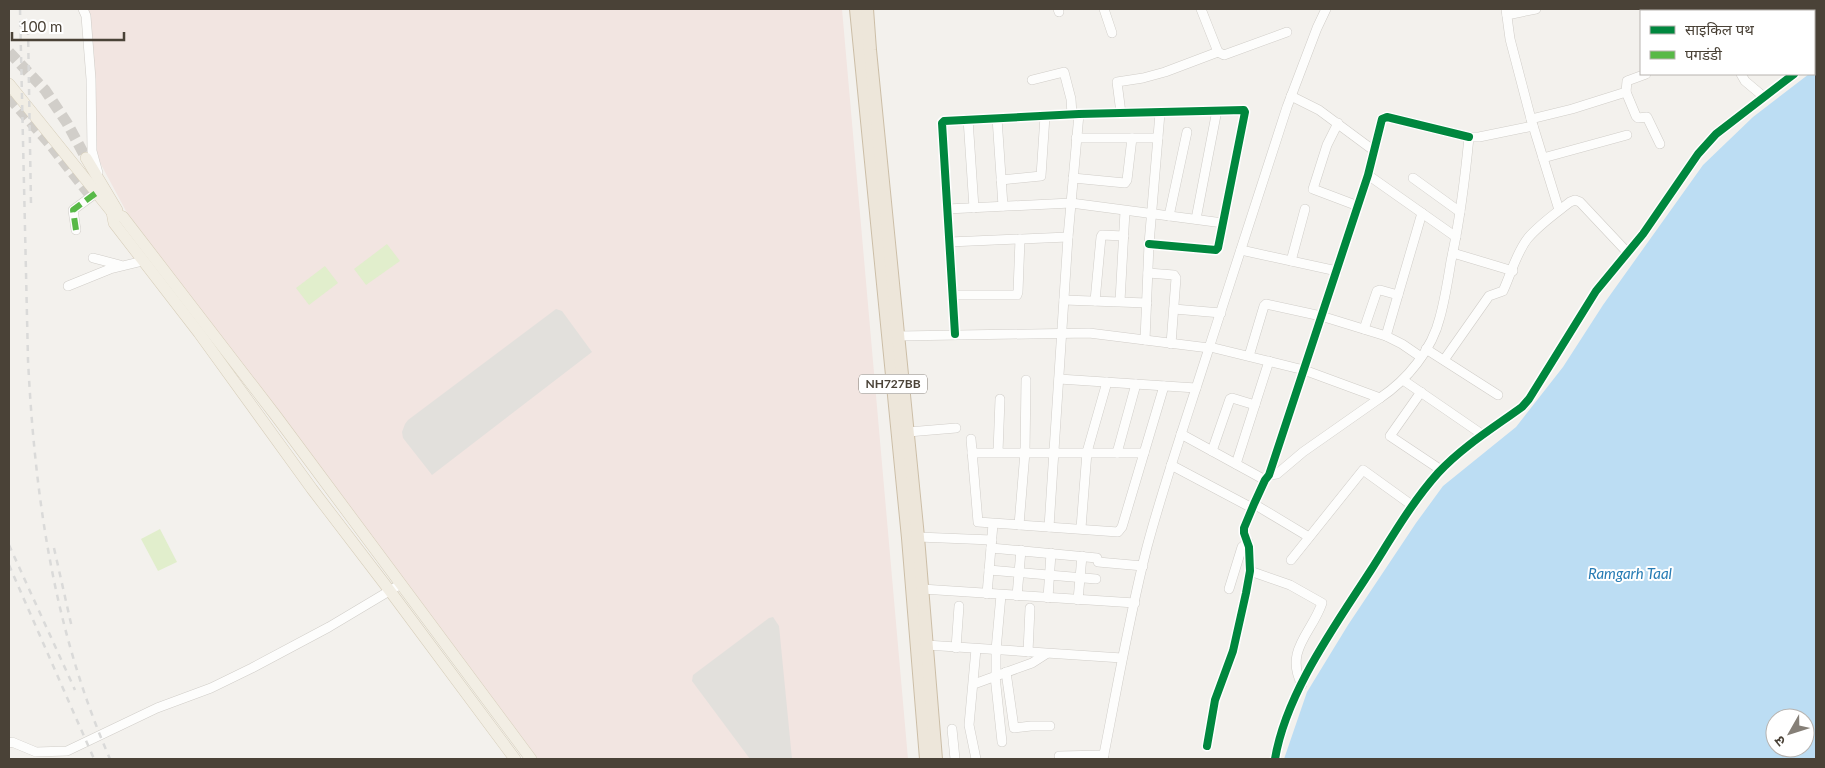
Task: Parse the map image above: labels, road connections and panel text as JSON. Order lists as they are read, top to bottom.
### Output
{
  "streets": {
    "highway": ["NH727BB"]
  },
  "water": ["Ramgarh Taal"],
  "legend": ["साइकिल पथ", "पगडंडी"],
  "scale_bar": "100 m",
  "north": "bottom left"
}
